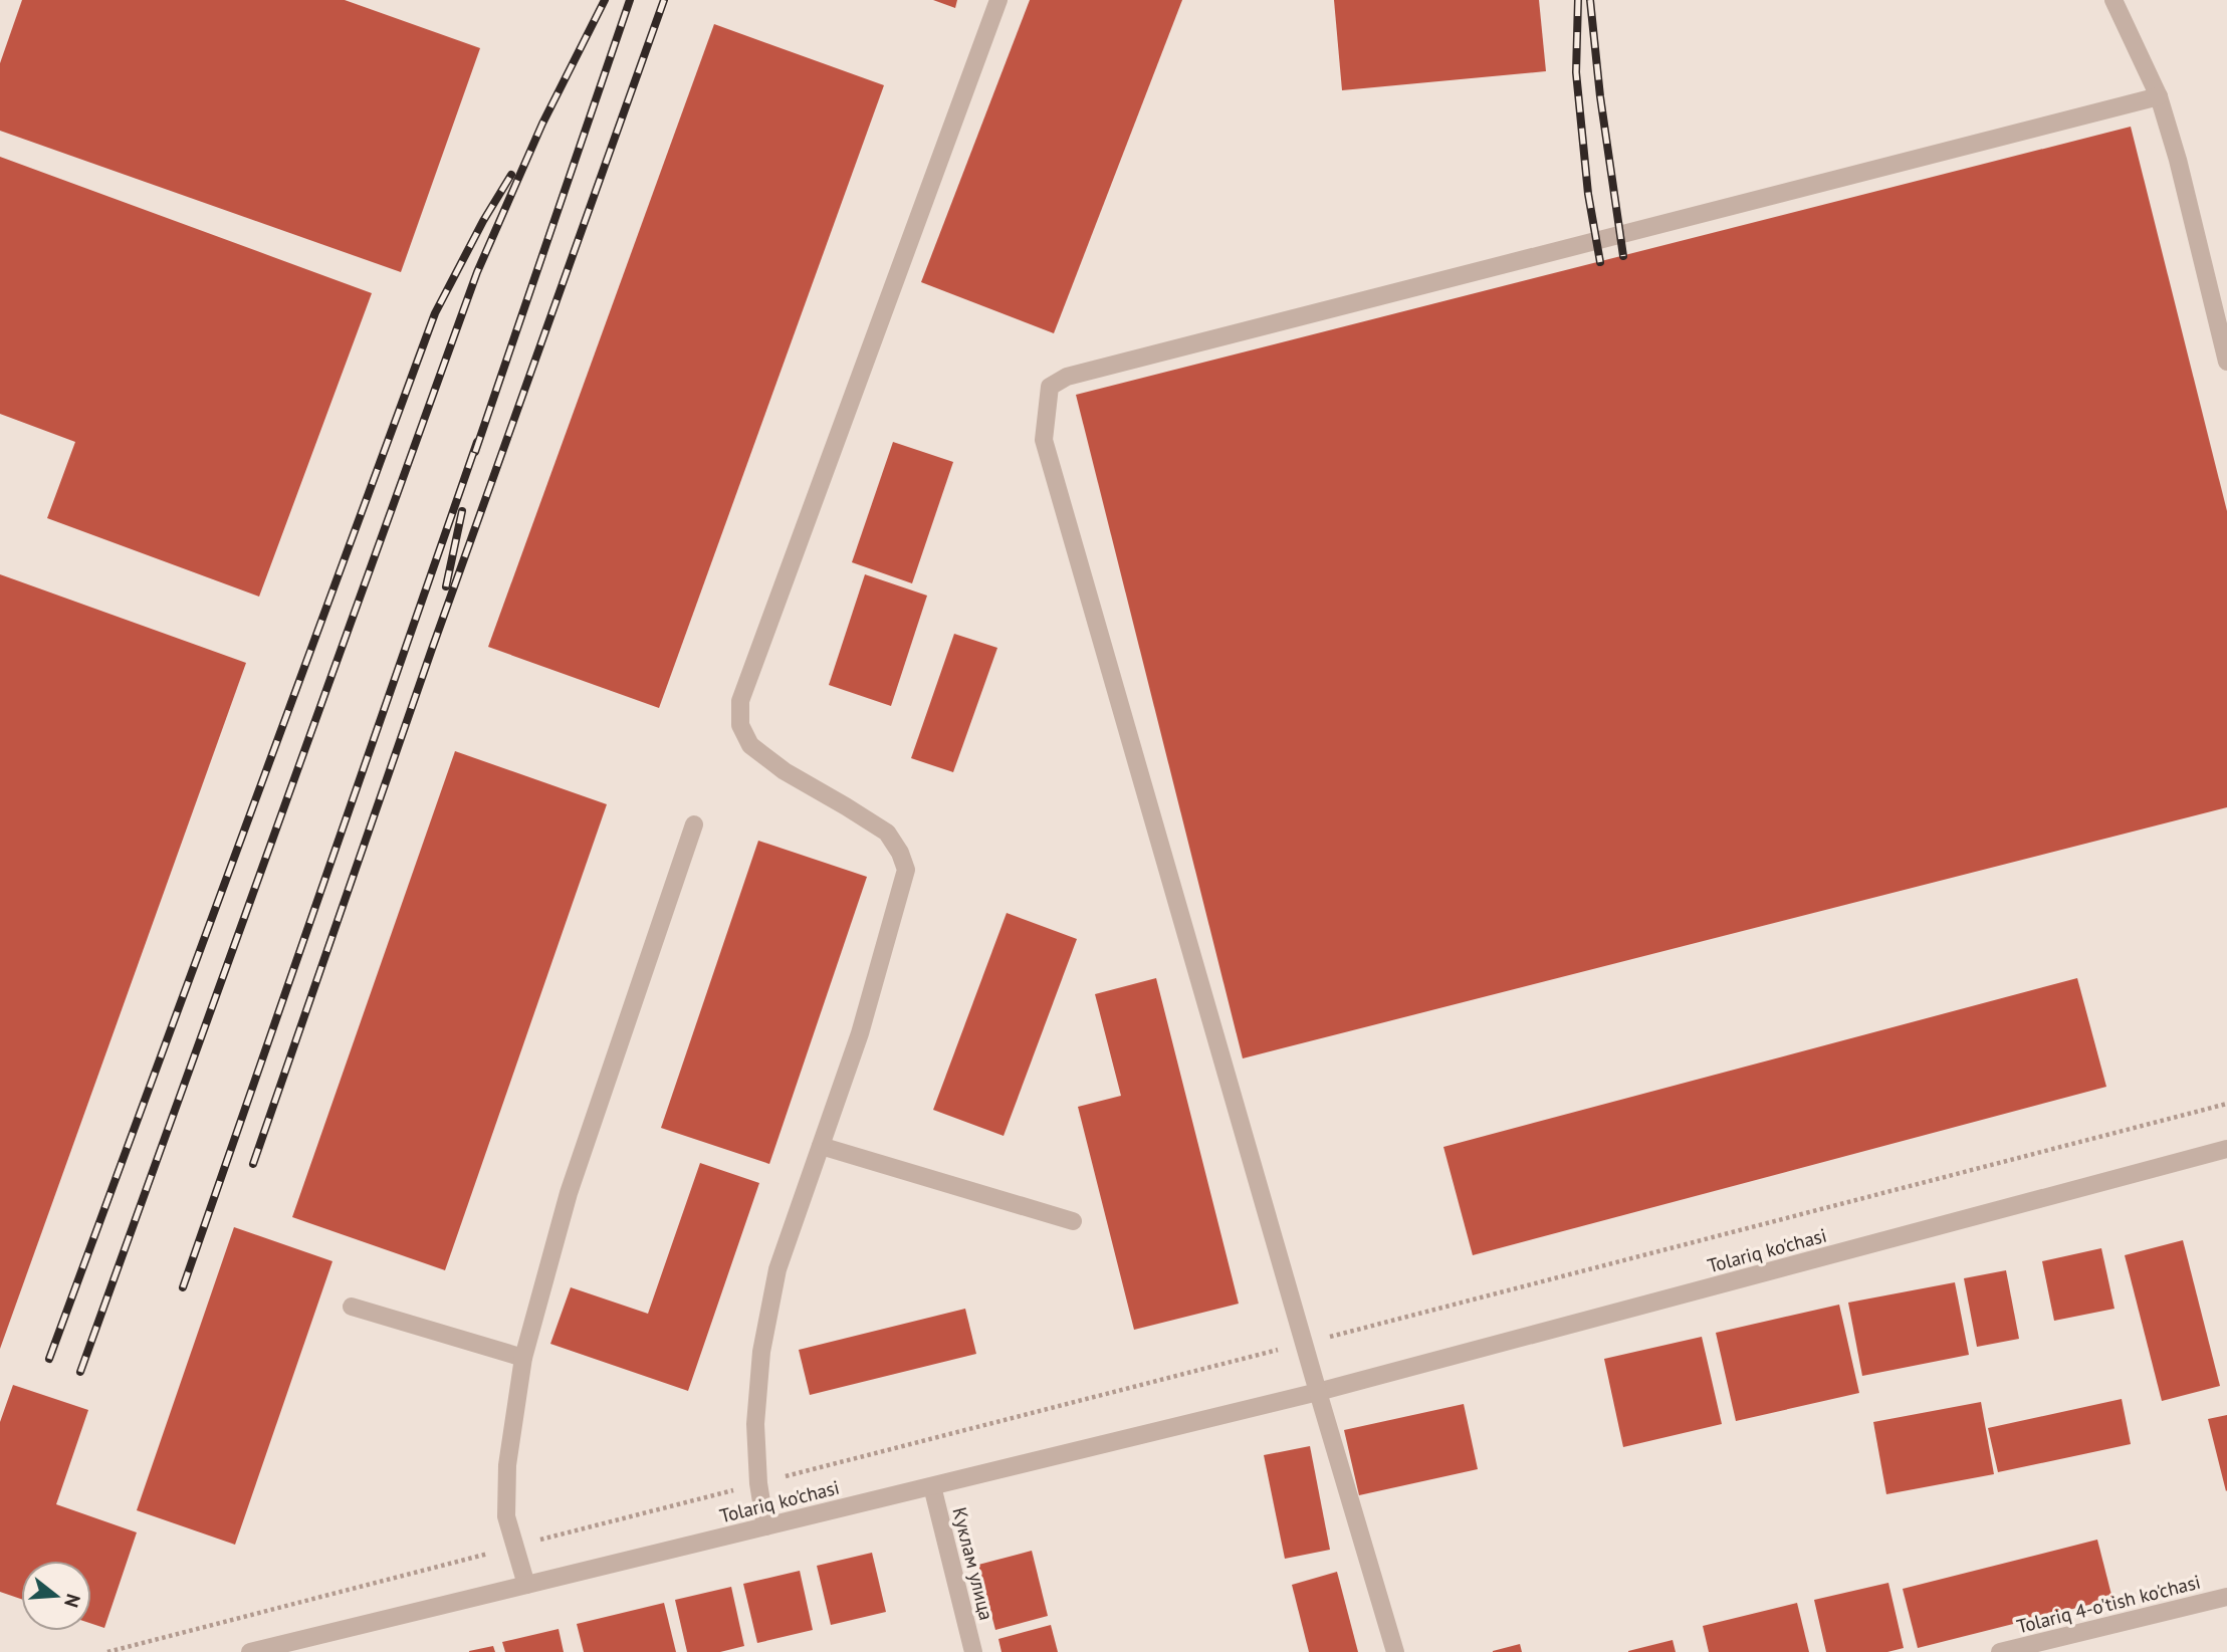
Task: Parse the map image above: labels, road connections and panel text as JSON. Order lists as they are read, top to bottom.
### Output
{
  "streets": {
    "street": ["Tolariq ko'chasi", "Куклам улица", "Tolariq 4-o'tish ko'chasi"]
  },
  "crossings": [
    ["Tolariq ko'chasi", "Куклам улица"]
  ],
  "north": "right"
}
